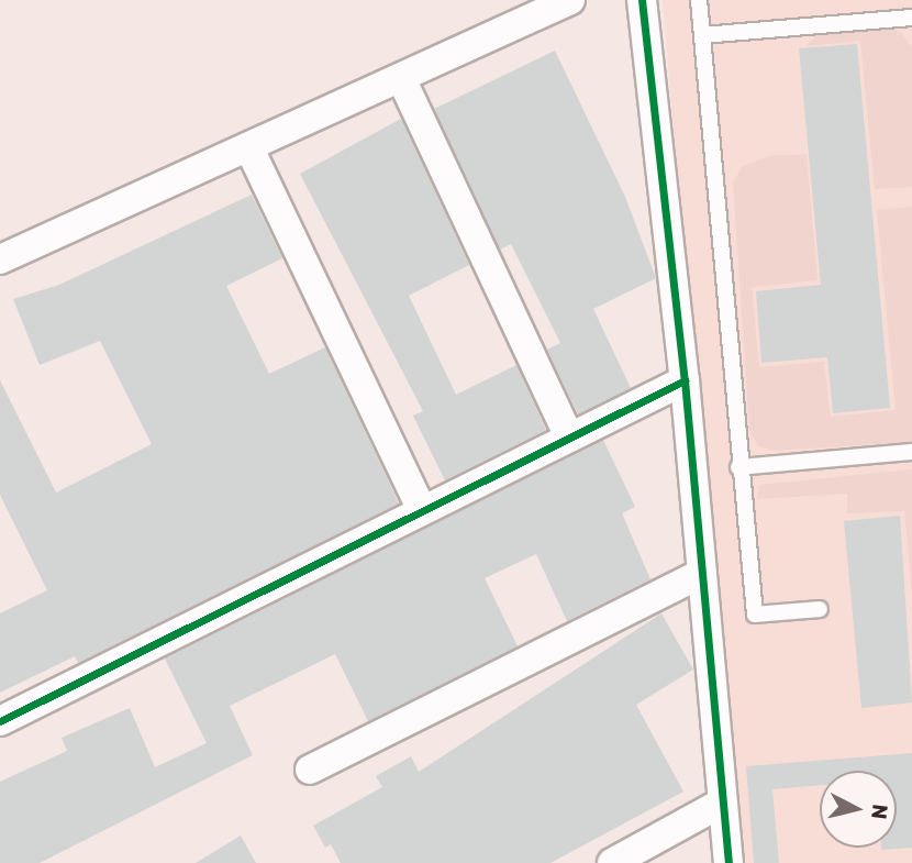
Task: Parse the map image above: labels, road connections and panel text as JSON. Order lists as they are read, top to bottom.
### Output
{
  "north": "right"
}
